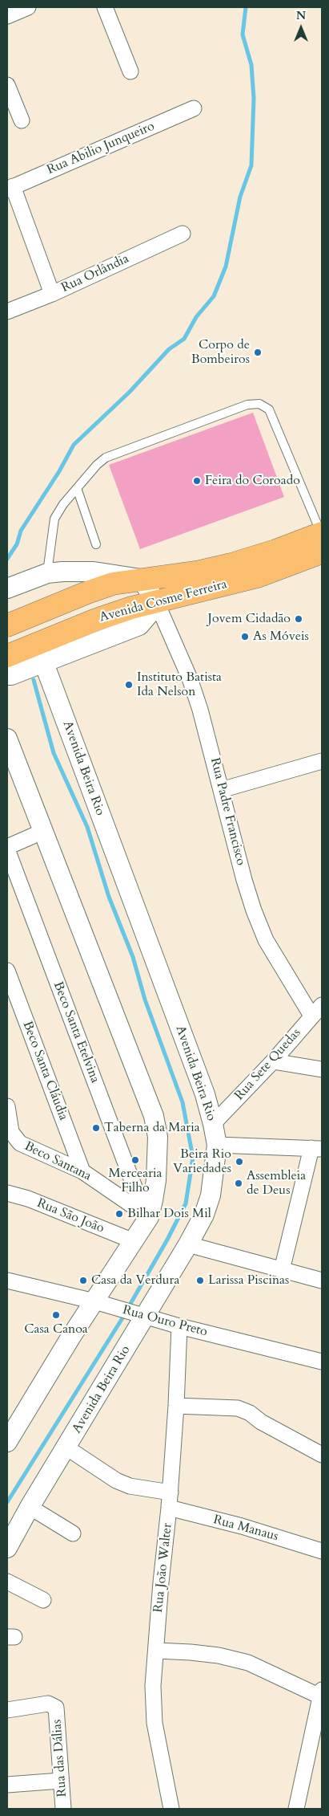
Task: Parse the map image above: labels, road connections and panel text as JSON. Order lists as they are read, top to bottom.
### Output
{
  "streets": {
    "main road": ["Avenida Cosme Ferreira"],
    "street": [
      "Rua Abilio Junqueiro",
      "Rua Orlândia",
      "Avenida Beira Rio",
      "Rua Padre Francisco",
      "Beco Santa Etelvina",
      "Rua Sete Quedas",
      "Beco Santa Cláudia",
      "Beco Santana",
      "Rua São João",
      "Rua Ouro Preto",
      "Rua Manaus",
      "Rua João Walter",
      "Rua das Dálias"
    ]
  },
  "crossings": [
    ["Avenida Cosme Ferreira", "Rua Padre Francisco"],
    ["Avenida Beira Rio", "Rua Sete Quedas"],
    ["Avenida Beira Rio", "Rua Ouro Preto"],
    ["Rua Padre Francisco", "Rua Sete Quedas"],
    ["Beco Santa Etelvina", "Beco Santana"],
    ["Beco Santa Cláudia", "Beco Santana"],
    ["Rua Ouro Preto", "Rua João Walter"],
    ["Rua Manaus", "Rua João Walter"]
  ],
  "places": [
    "Corpo de Bombeiros",
    "Feira do Coroado",
    "Jovem Cidadão",
    "As Móveis",
    "Instituto Batista Ida Nelson",
    "Taberna da Maria",
    "Mercearia Filho",
    "Beira Rio Variedades",
    "Assembleia de Deus",
    "Bilhar Dois Mil",
    "Casa da Verdura",
    "Larissa Piscinas",
    "Casa Canoa"
  ],
  "north": "top"
}
